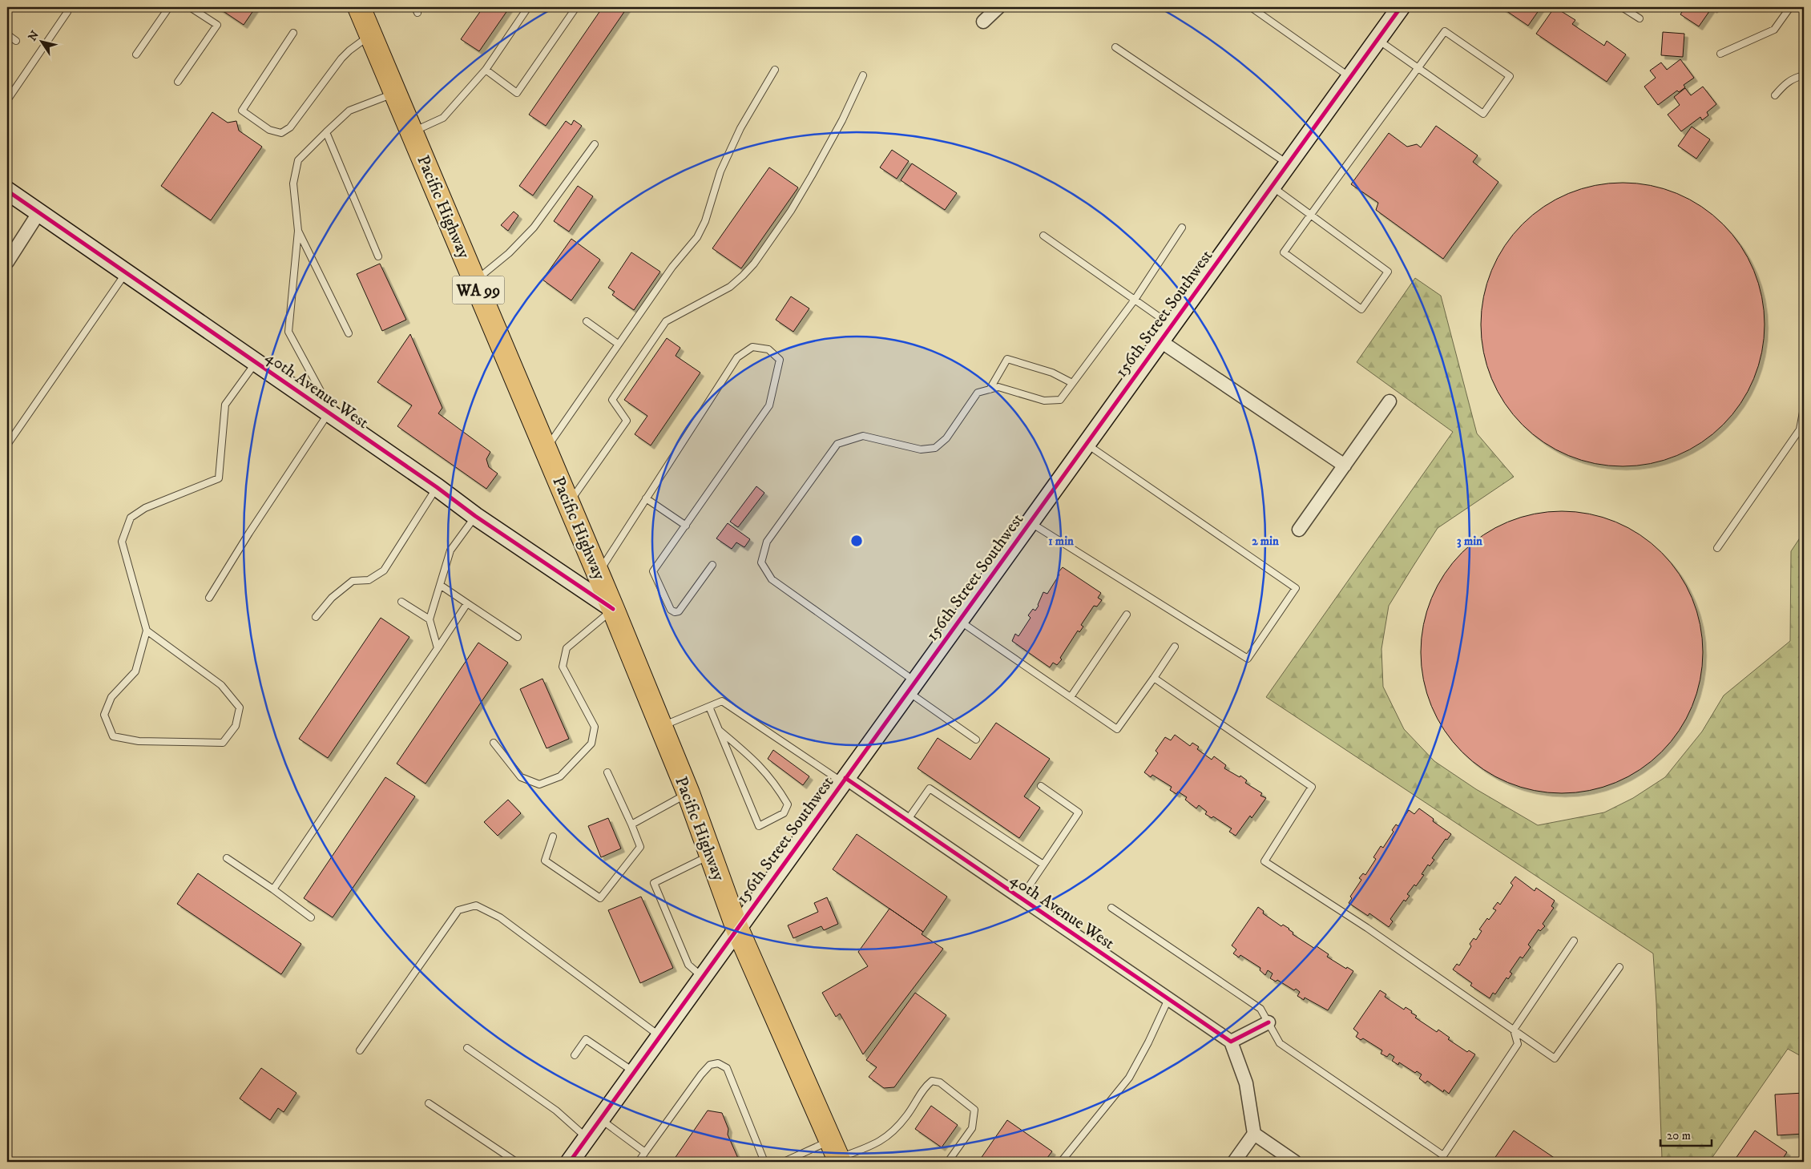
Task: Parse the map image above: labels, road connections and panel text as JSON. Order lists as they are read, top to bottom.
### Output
{
  "streets": {
    "highway": ["Pacific Highway", "WA 99"],
    "street": ["156th Street Southwest", "40th Avenue West"]
  },
  "crossings": [
    ["Pacific Highway", "156th Street Southwest"],
    ["Pacific Highway", "40th Avenue West"],
    ["156th Street Southwest", "40th Avenue West"]
  ],
  "scale_bar": "20 m",
  "north": "top left",
  "rings": ["1 min", "2 min", "3 min"]
}
